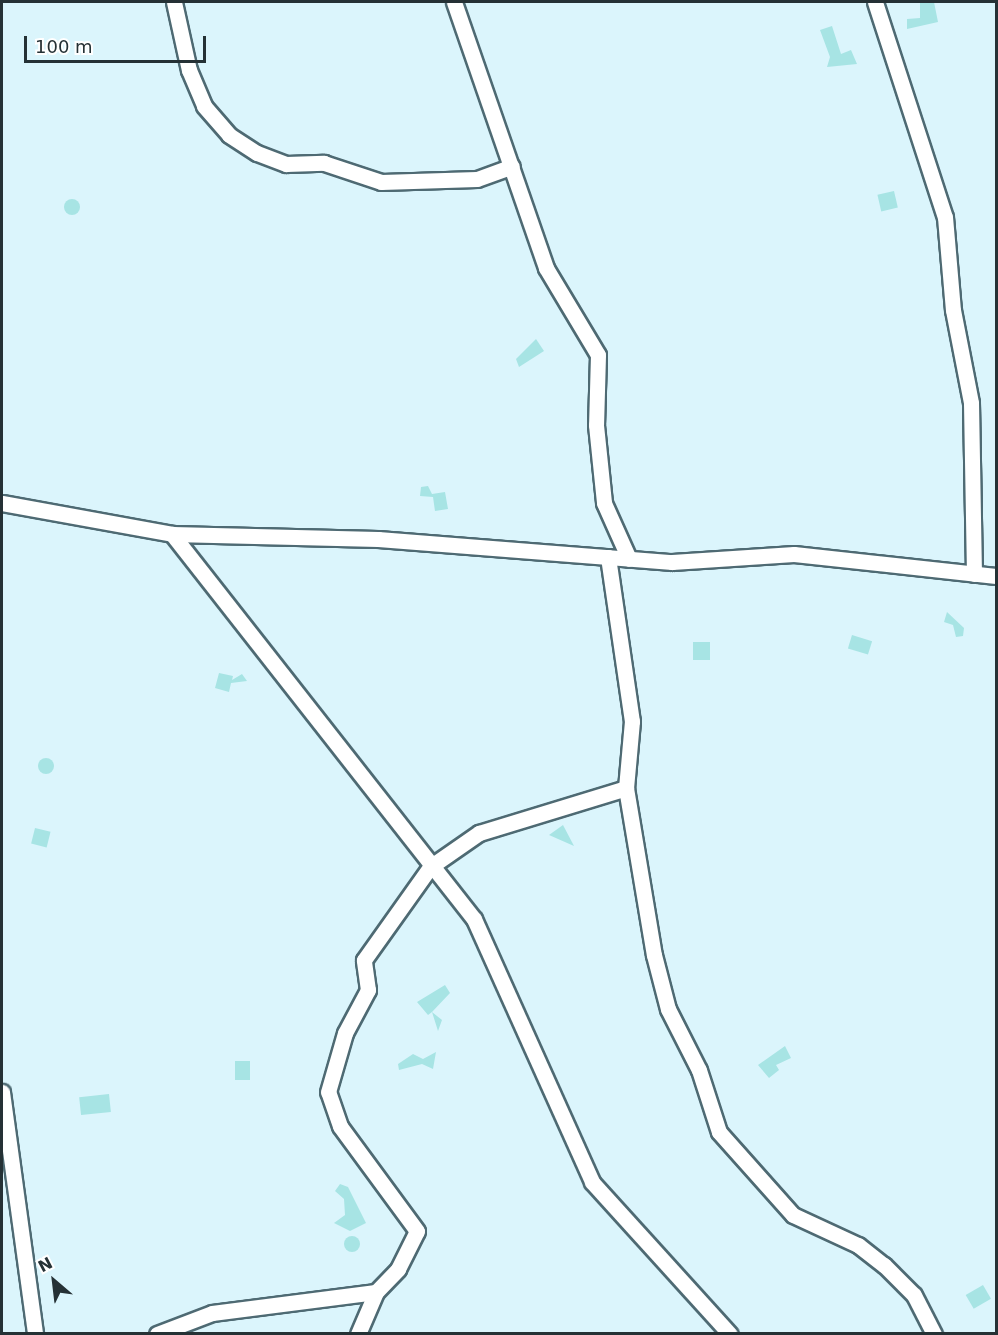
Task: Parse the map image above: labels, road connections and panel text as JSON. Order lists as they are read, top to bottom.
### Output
{
  "scale_bar": "100 m",
  "north": "top left"
}
